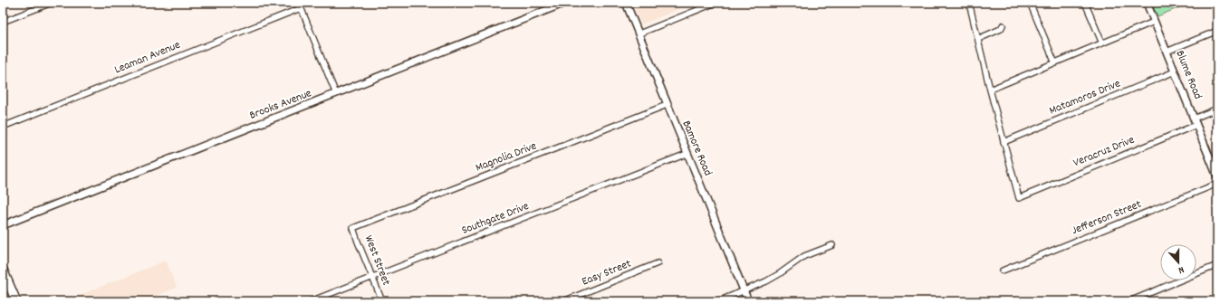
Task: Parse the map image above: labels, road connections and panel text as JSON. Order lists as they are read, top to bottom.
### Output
{
  "streets": {
    "street": [
      "Leaman Avenue",
      "Blume Road",
      "Matamoros Drive",
      "Brooks Avenue",
      "Bamore Road",
      "Veracruz Drive",
      "Magnolia Drive",
      "Jefferson Street",
      "Southgate Drive",
      "West Street",
      "Easy Street"
    ]
  },
  "crossings": [
    ["Blume Road", "Matamoros Drive"],
    ["Blume Road", "Veracruz Drive"],
    ["Matamoros Drive", "Veracruz Drive"],
    ["Bamore Road", "Magnolia Drive"],
    ["Bamore Road", "Southgate Drive"],
    ["Magnolia Drive", "West Street"],
    ["Southgate Drive", "West Street"]
  ],
  "north": "bottom"
}
